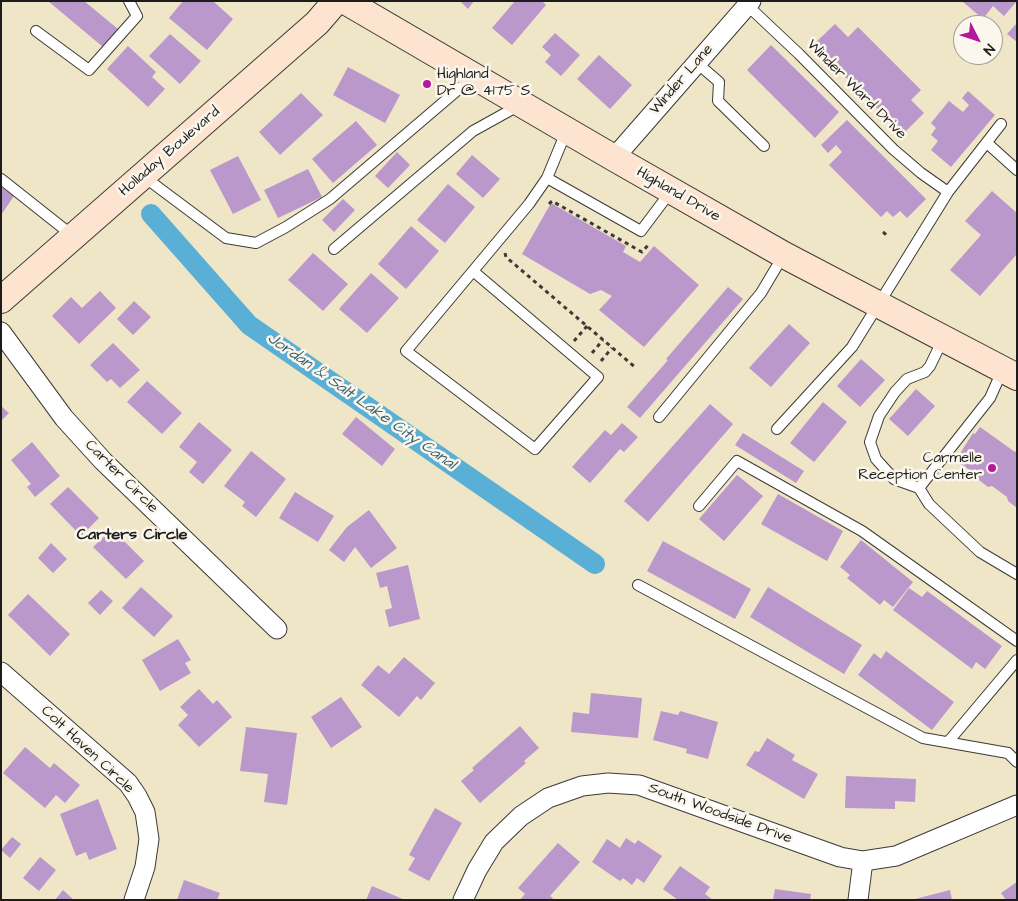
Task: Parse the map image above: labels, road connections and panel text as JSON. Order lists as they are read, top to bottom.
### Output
{
  "streets": {
    "main road": ["Holladay Boulevard", "Highland Drive"],
    "street": [
      "Winder Lane",
      "Carter Circle",
      "Colt Haven Circle",
      "South Woodside Drive"
    ],
    "lane": ["Winder Ward Drive"]
  },
  "crossings": [
    ["Winder Lane", "Winder Ward Drive"],
    ["Winder Lane", "Highland Drive"]
  ],
  "districts": ["Carters Circle"],
  "water": ["Jordan & Salt Lake City Canal"],
  "places": ["Highland Dr @ 4175 S", "Carmelle Reception Center"],
  "north": "bottom right"
}
